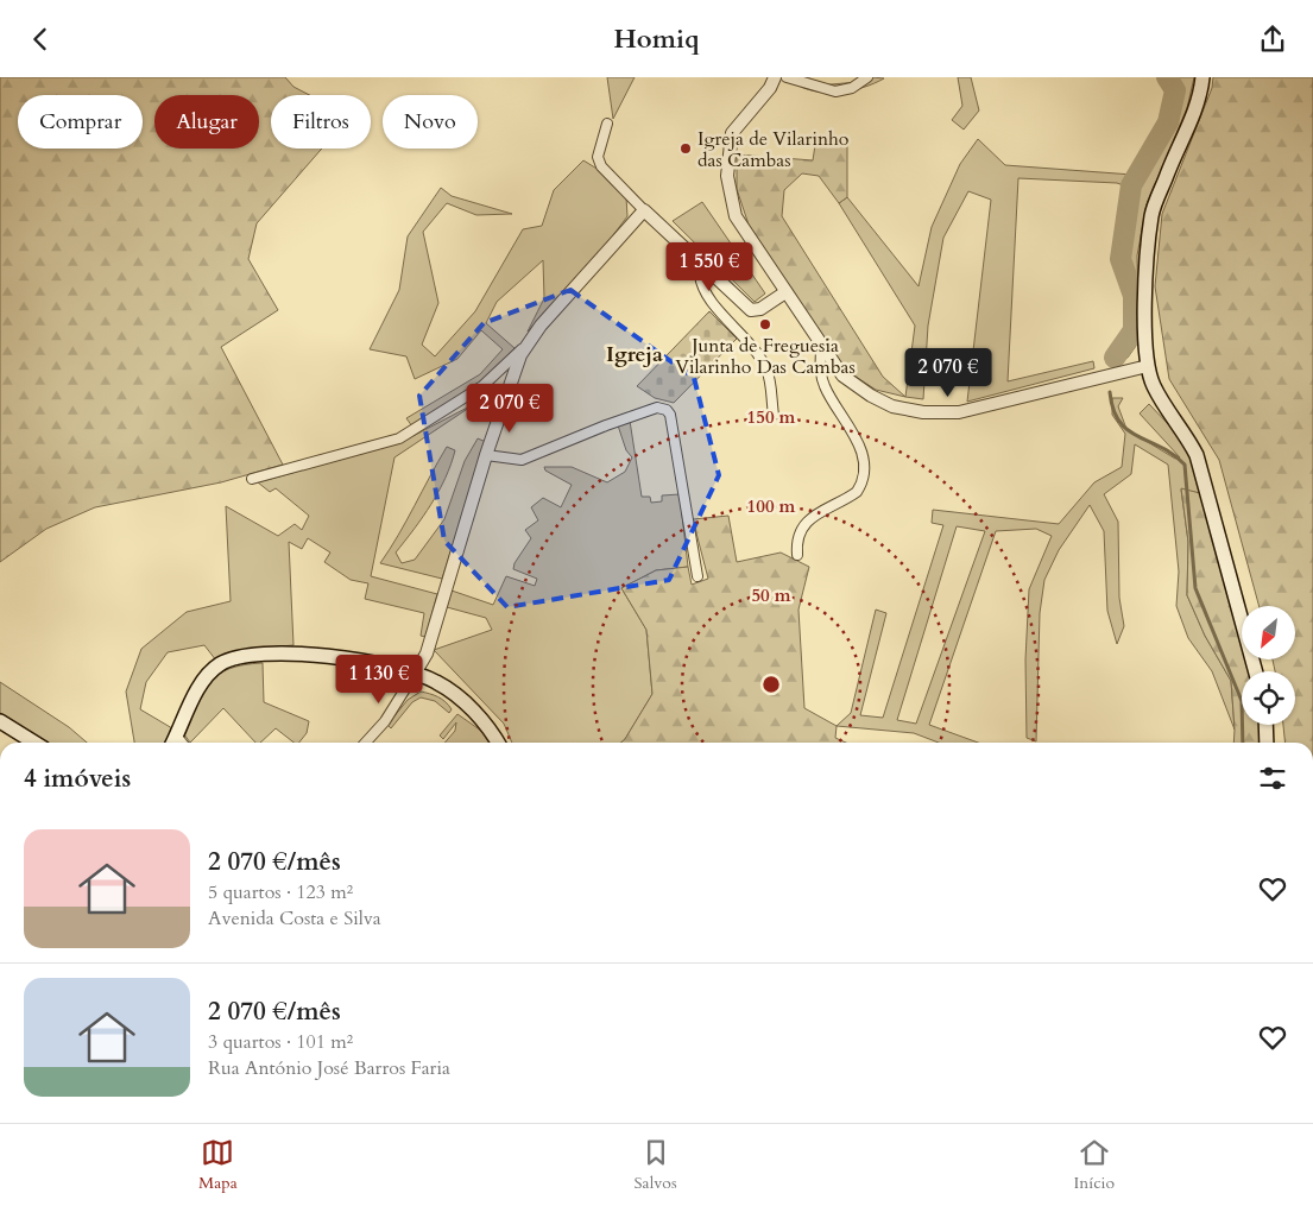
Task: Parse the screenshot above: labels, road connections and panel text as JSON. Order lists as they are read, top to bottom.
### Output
{
  "districts": ["Igreja"],
  "places": ["Igreja de Vilarinho das Cambas", "Junta de Freguesia Vilarinho Das Cambas"],
  "north": "bottom left",
  "page": {
    "header": "Homiq",
    "chip": [
      "Comprar",
      "Alugar",
      "Filtros",
      "Novo"
    ],
    "price": [
      "1 550 €",
      "2 070 €",
      "2 070 €",
      "1 130 €"
    ],
    "heading": "4 imóveis",
    "list": [
      {
        "name": "2 070 €/mês",
        "note": "5 quartos · 123 m² · Avenida Costa e Silva"
      },
      {
        "name": "2 070 €/mês",
        "note": "3 quartos · 101 m² · Rua António José Barros Faria"
      }
    ],
    "tabs": ["Mapa", "Salvos", "Início"]
  },
  "rings": ["150 m", "100 m", "50 m"]
}
